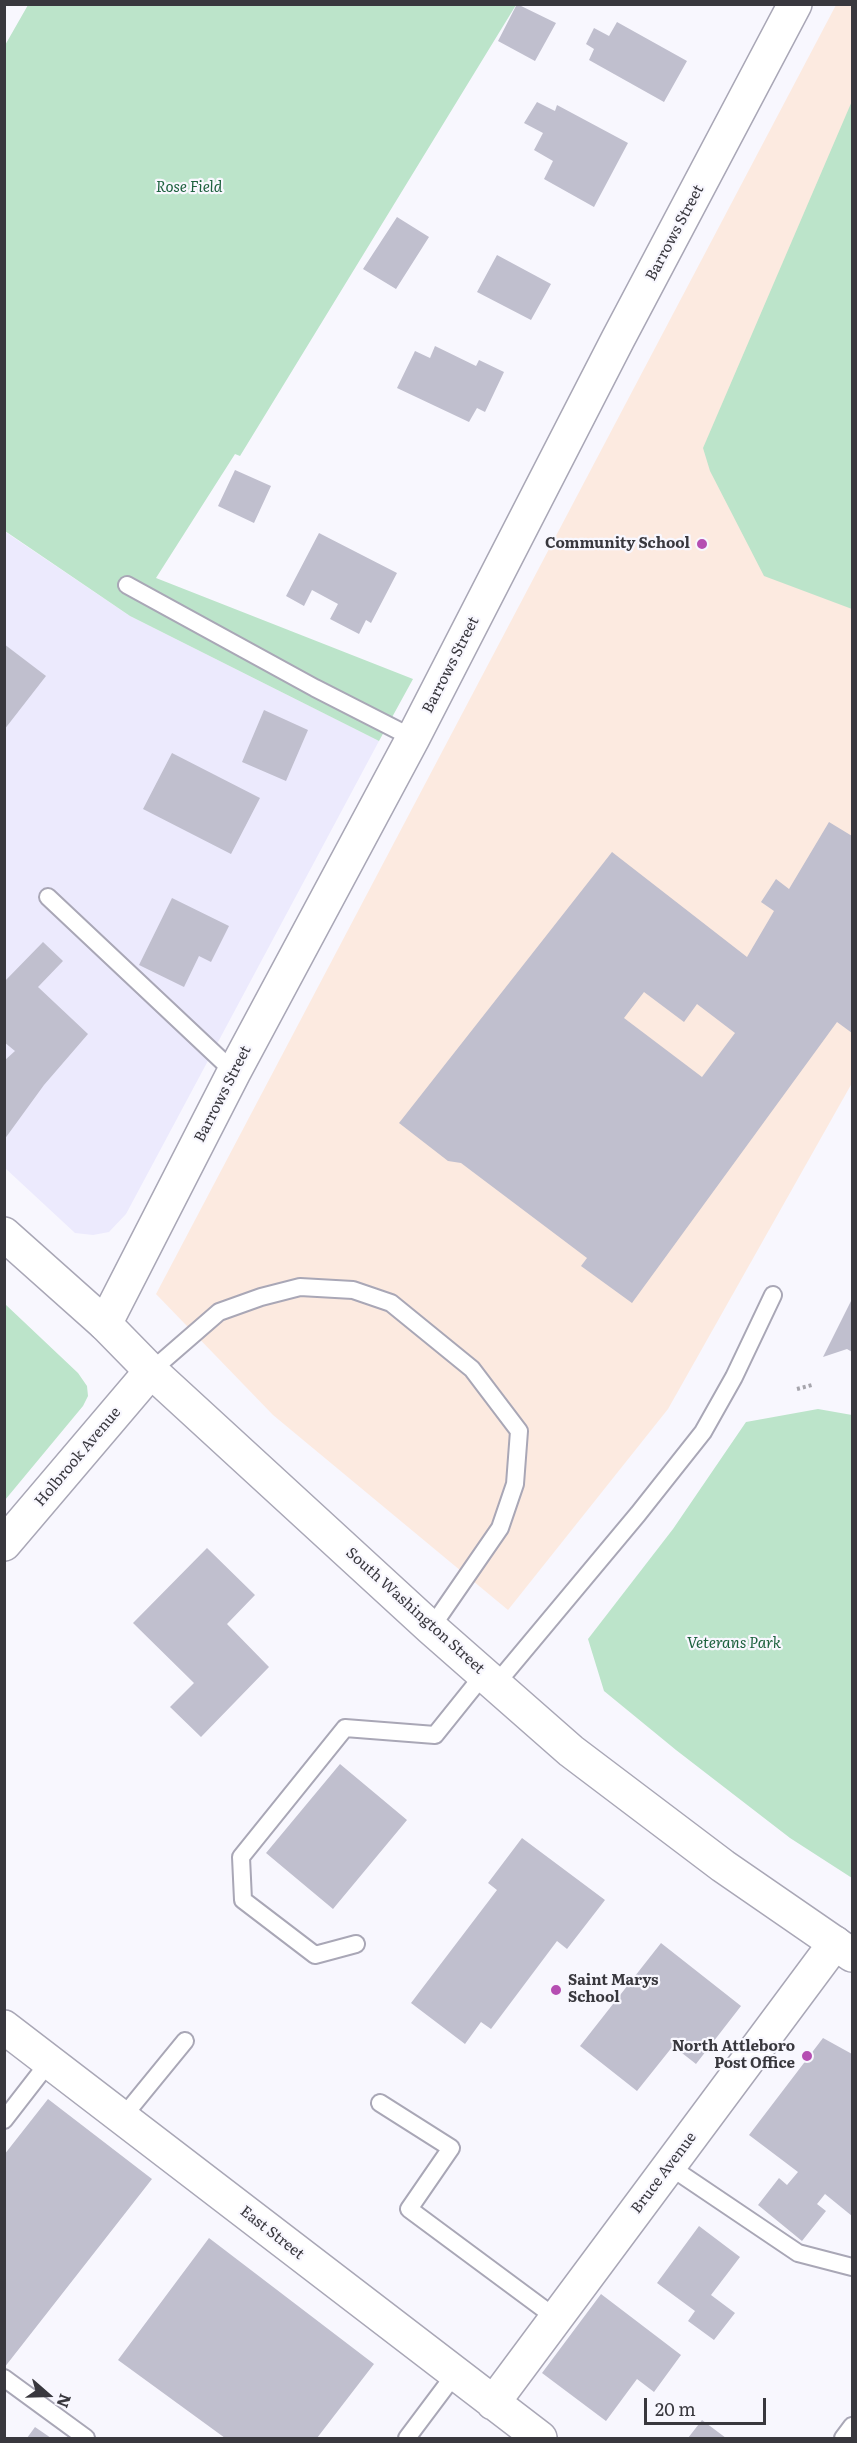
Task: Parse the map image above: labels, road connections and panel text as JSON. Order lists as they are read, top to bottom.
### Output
{
  "streets": {
    "street": [
      "Barrows Street",
      "Holbrook Avenue",
      "South Washington Street",
      "Bruce Avenue",
      "East Street"
    ]
  },
  "crossings": [
    ["Barrows Street", "South Washington Street"],
    ["Holbrook Avenue", "South Washington Street"],
    ["South Washington Street", "Bruce Avenue"],
    ["Bruce Avenue", "East Street"]
  ],
  "parks": ["Rose Field", "Veterans Park"],
  "places": ["Community School", "Saint Marys School", "North Attleboro Post Office"],
  "scale_bar": "20 m",
  "north": "right"
}
